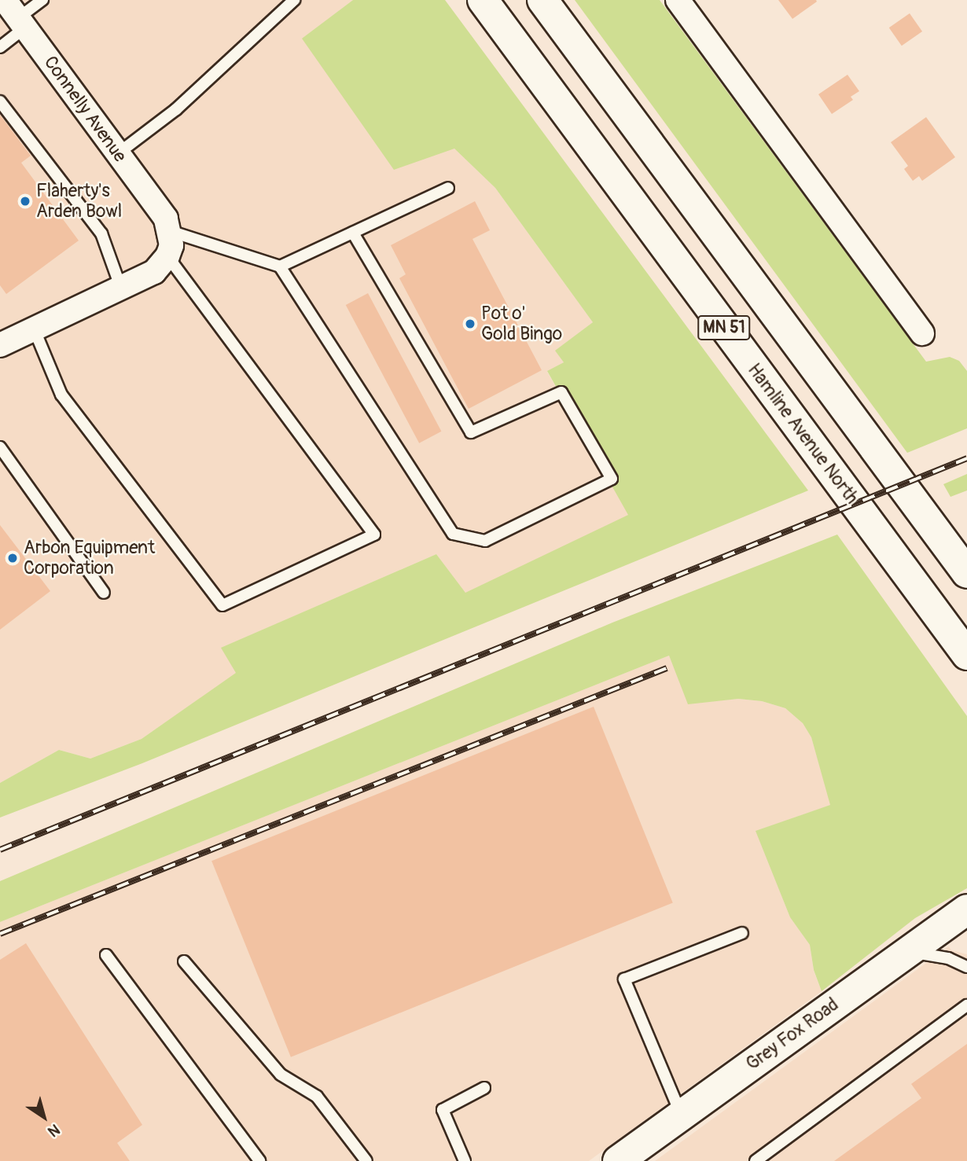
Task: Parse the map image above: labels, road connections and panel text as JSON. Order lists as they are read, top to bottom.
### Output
{
  "streets": {
    "main road": ["MN 51", "Hamline Avenue North", "Grey Fox Road"],
    "street": ["Connelly Avenue"]
  },
  "places": ["Flaherty's Arden Bowl", "Pot o' Gold Bingo", "Arbon Equipment Corporation"],
  "north": "bottom right"
}
